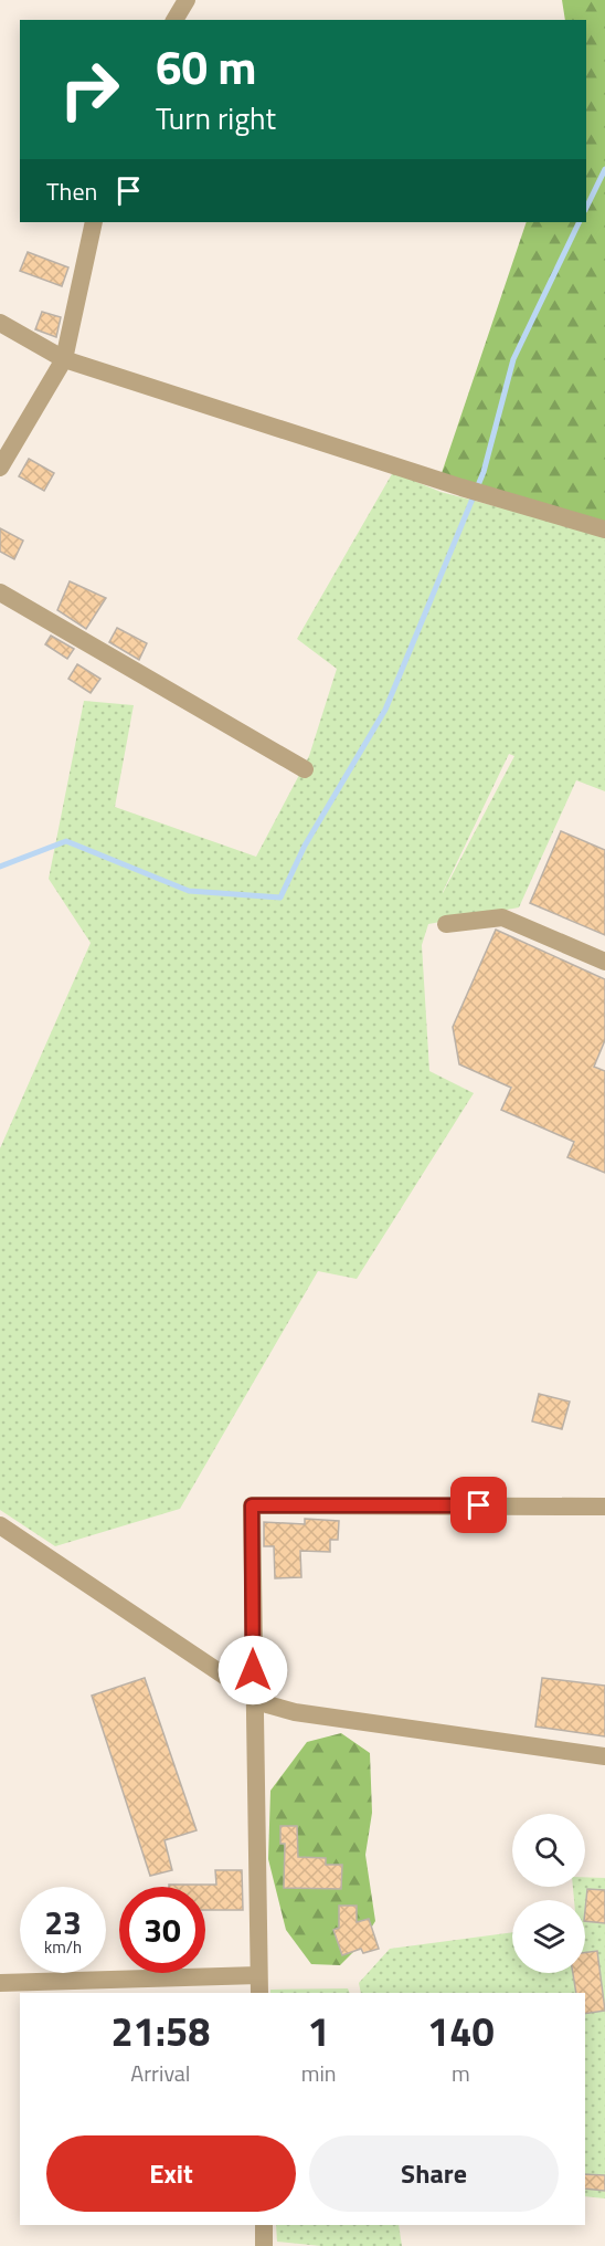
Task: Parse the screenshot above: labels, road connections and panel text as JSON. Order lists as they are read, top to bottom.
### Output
{
  "page": {
    "turn": ["60 m", "Turn right"],
    "then": "Then",
    "speed": "23 km/h",
    "limit": "30",
    "eta": [
      "21:58",
      "Arrival",
      "1",
      "min",
      "140",
      "m"
    ],
    "buttons": ["Exit", "Share"]
  }
}
